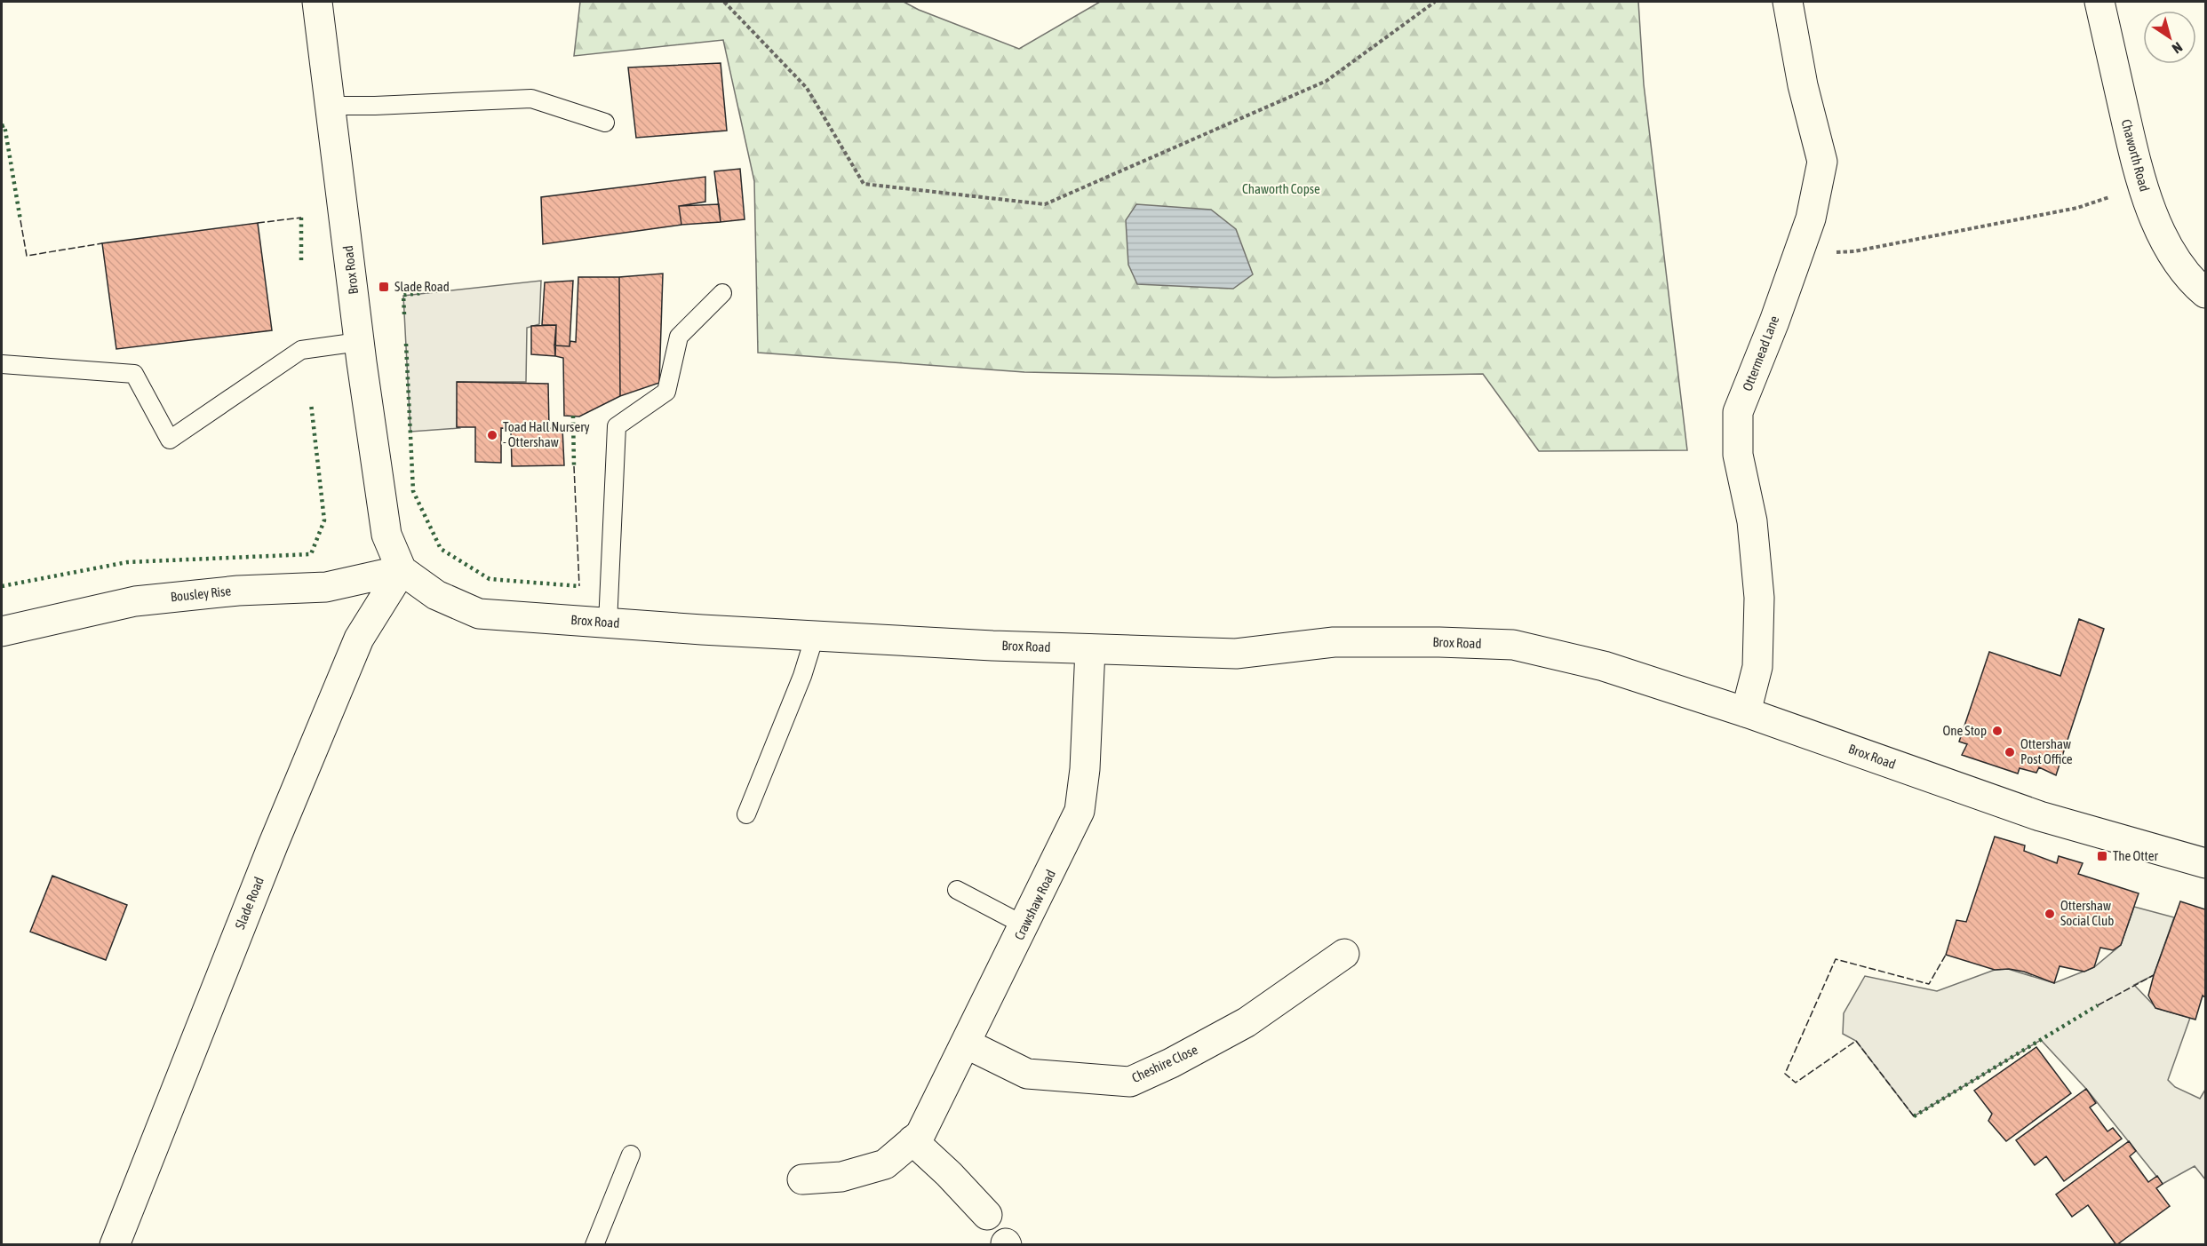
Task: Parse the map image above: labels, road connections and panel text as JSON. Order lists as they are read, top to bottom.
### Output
{
  "streets": {
    "street": [
      "Chaworth Road",
      "Brox Road",
      "Ottermead Lane",
      "Bousley Rise",
      "Slade Road",
      "Crawshaw Road",
      "Cheshire Close"
    ]
  },
  "crossings": [
    ["Brox Road", "Ottermead Lane"],
    ["Brox Road", "Bousley Rise"],
    ["Brox Road", "Slade Road"],
    ["Brox Road", "Crawshaw Road"],
    ["Bousley Rise", "Slade Road"],
    ["Crawshaw Road", "Cheshire Close"]
  ],
  "parks": ["Chaworth Copse"],
  "places": {
    "transit": ["Slade Road", "The Otter"],
    "other": [
      "Toad Hall Nursery - Ottershaw",
      "One Stop",
      "Ottershaw Post Office",
      "Ottershaw Social Club"
    ]
  },
  "north": "bottom right"
}
